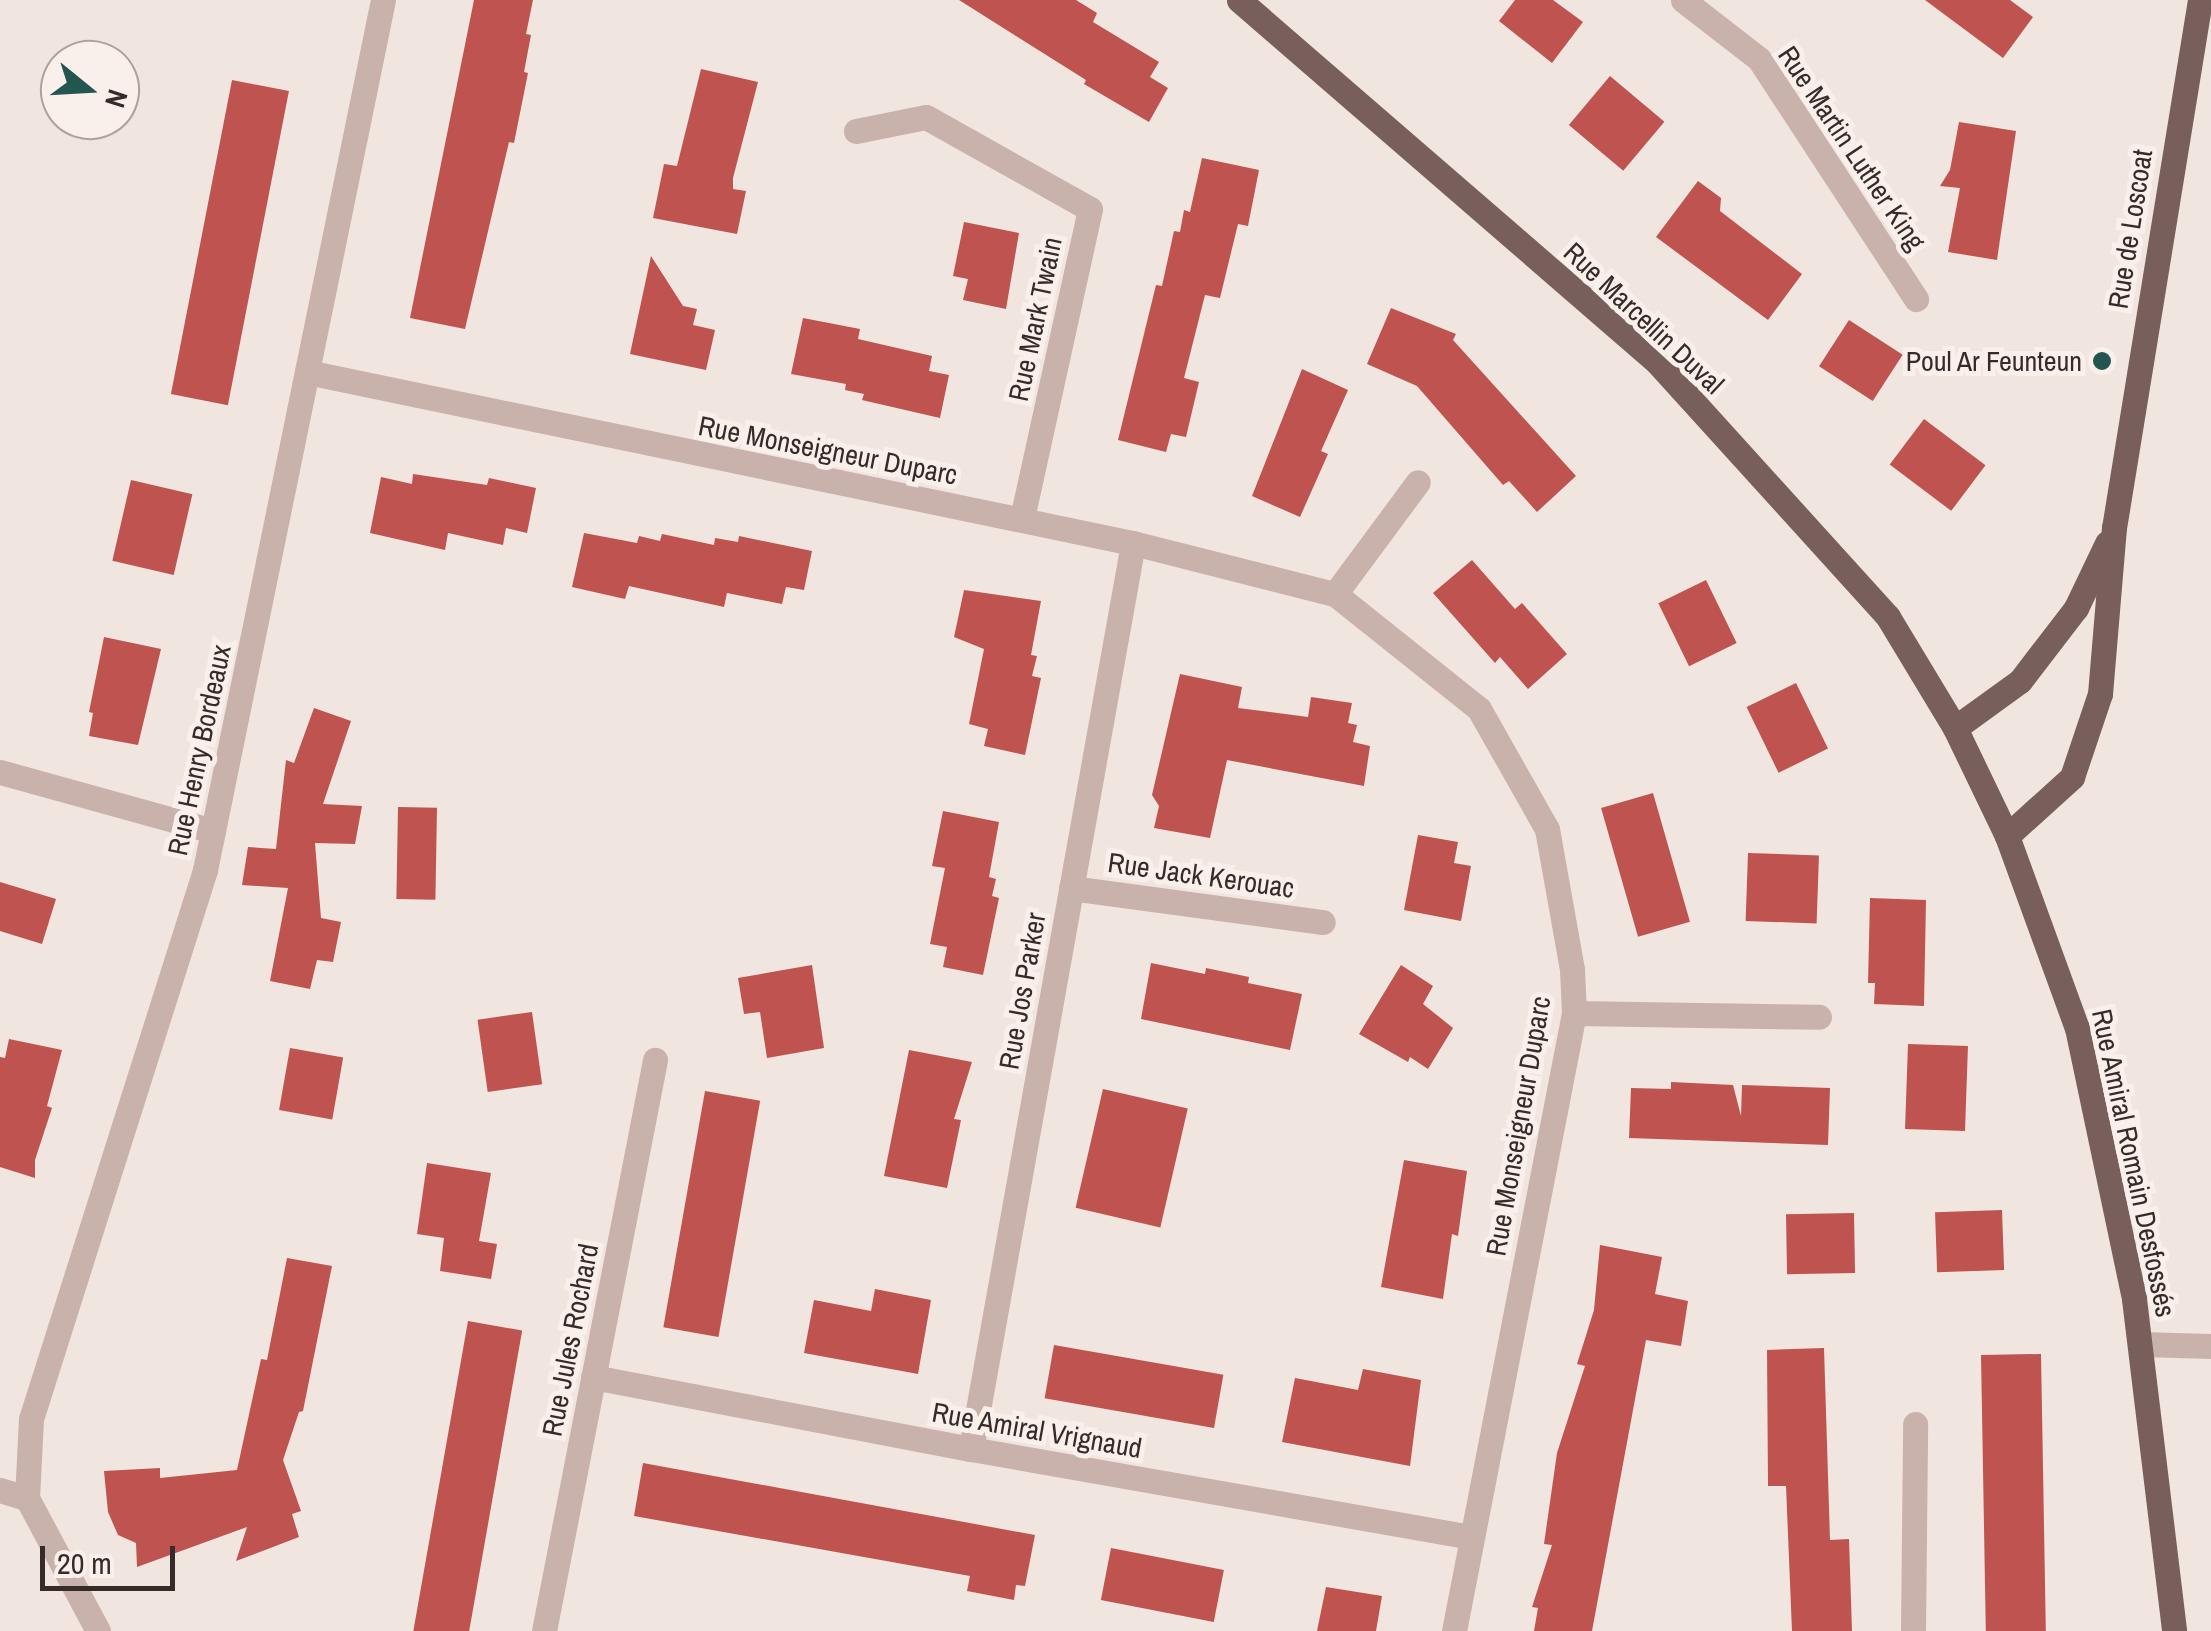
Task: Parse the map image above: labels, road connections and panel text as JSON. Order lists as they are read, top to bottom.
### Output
{
  "streets": {
    "main road": ["Rue de Loscoat", "Rue Marcellin Duval", "Rue Amiral Romain Desfossés"],
    "street": [
      "Rue Martin Luther King",
      "Rue Mark Twain",
      "Rue Monseigneur Duparc",
      "Rue Henry Bordeaux",
      "Rue Jack Kerouac",
      "Rue Jos Parker",
      "Rue Jules Rochard",
      "Rue Amiral Vrignaud"
    ]
  },
  "crossings": [
    ["Rue de Loscoat", "Rue Marcellin Duval"],
    ["Rue de Loscoat", "Rue Amiral Romain Desfossés"],
    ["Rue Marcellin Duval", "Rue Amiral Romain Desfossés"],
    ["Rue Mark Twain", "Rue Monseigneur Duparc"],
    ["Rue Monseigneur Duparc", "Rue Henry Bordeaux"],
    ["Rue Monseigneur Duparc", "Rue Jos Parker"],
    ["Rue Monseigneur Duparc", "Rue Amiral Vrignaud"],
    ["Rue Jack Kerouac", "Rue Jos Parker"],
    ["Rue Jos Parker", "Rue Amiral Vrignaud"],
    ["Rue Jules Rochard", "Rue Amiral Vrignaud"]
  ],
  "places": ["Poul Ar Feunteun"],
  "scale_bar": "20 m",
  "north": "right"
}
